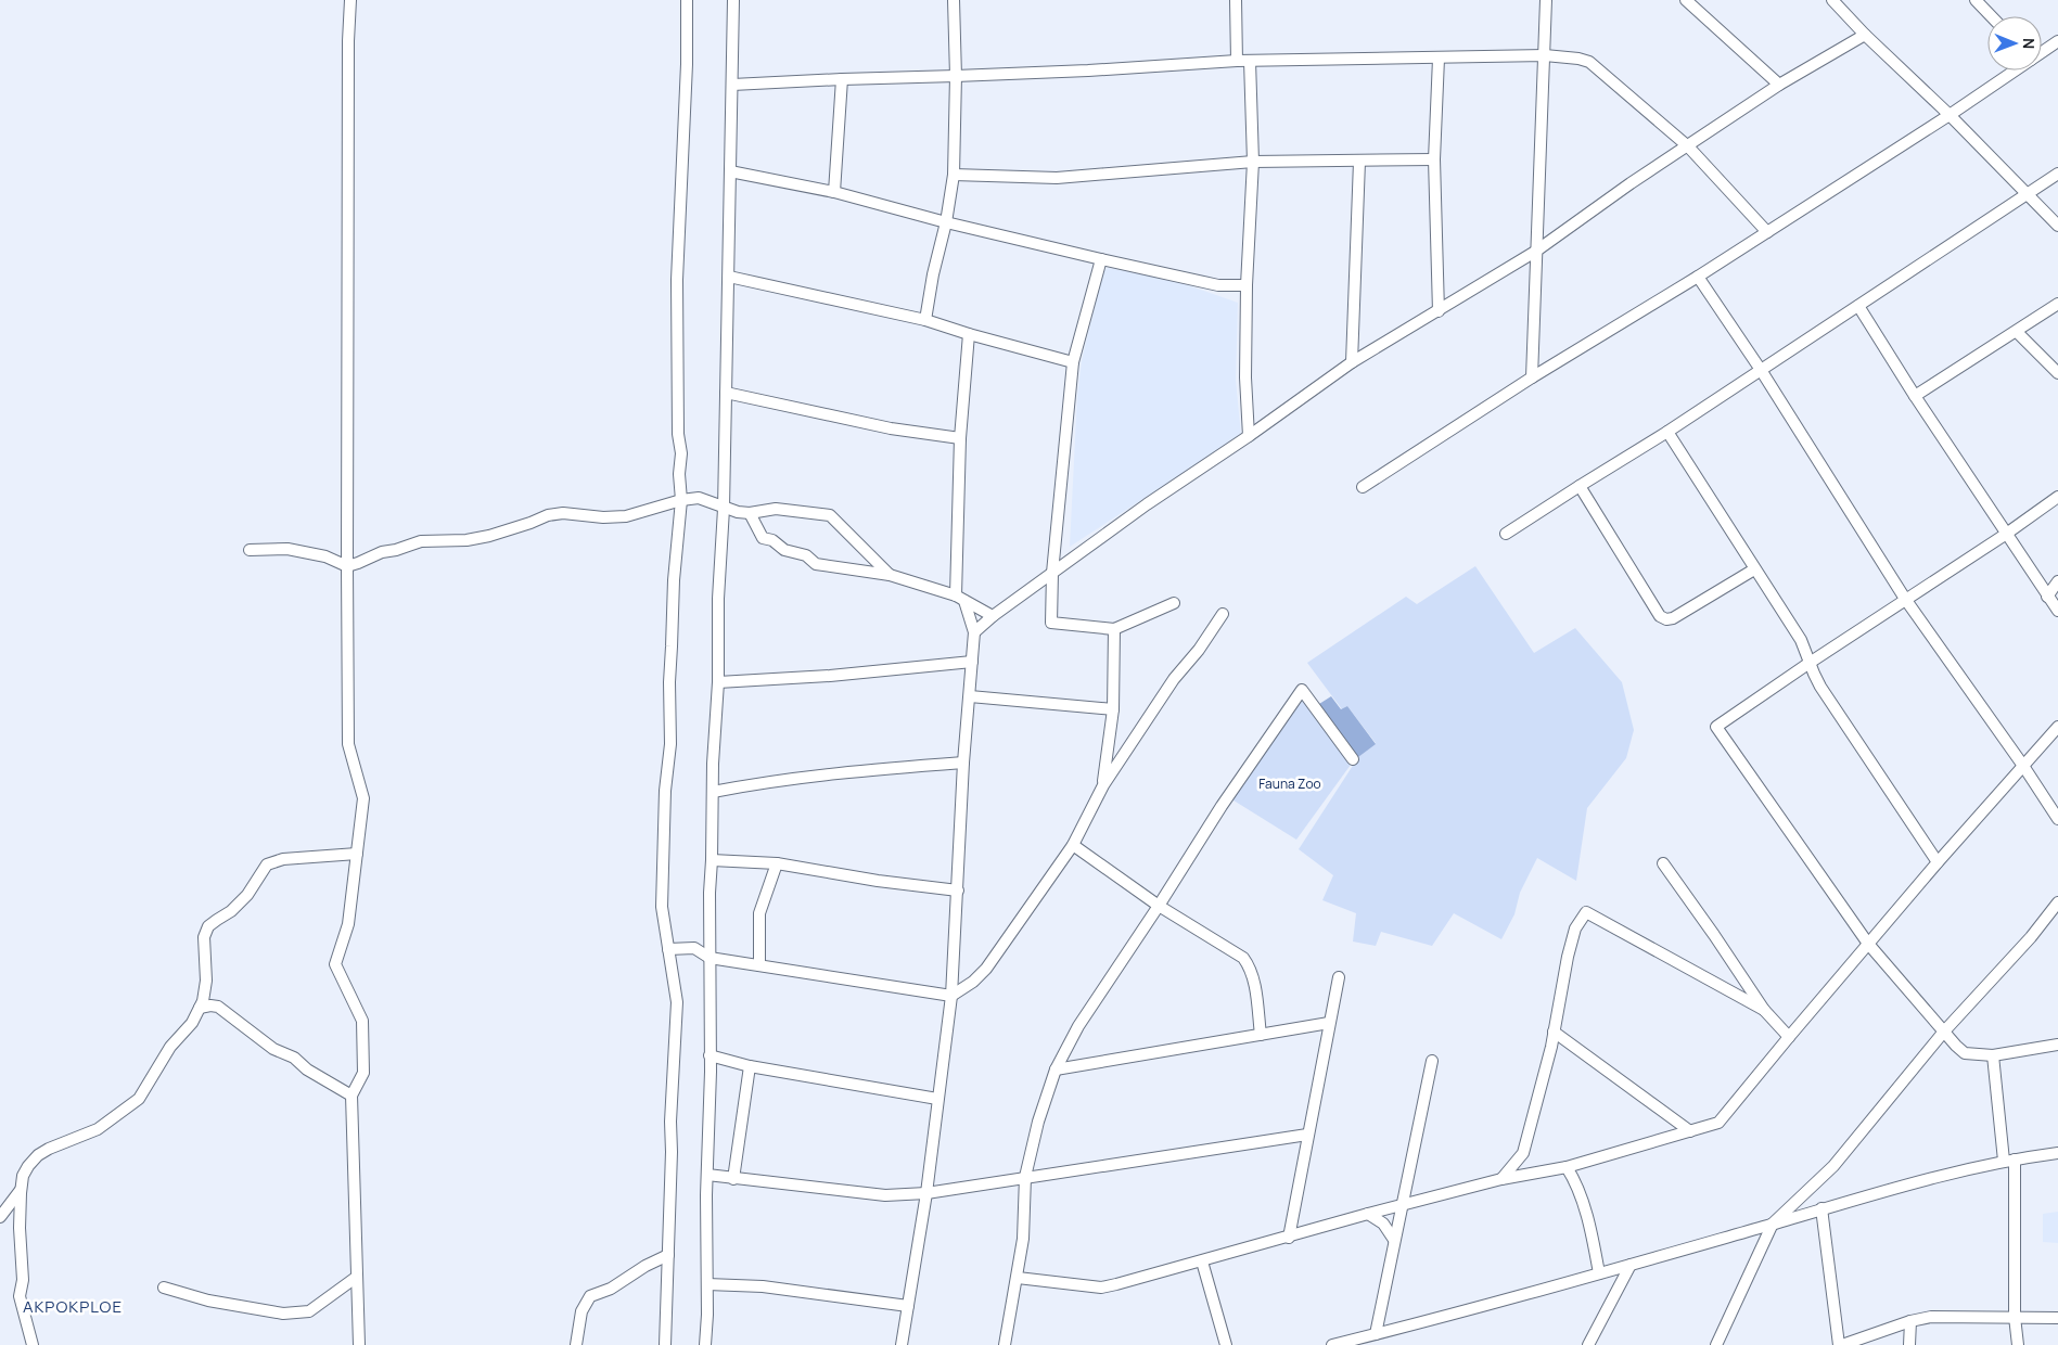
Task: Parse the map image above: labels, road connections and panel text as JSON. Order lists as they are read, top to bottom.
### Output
{
  "districts": ["AKPOKPLOE"],
  "parks": ["Fauna Zoo"],
  "north": "right"
}
